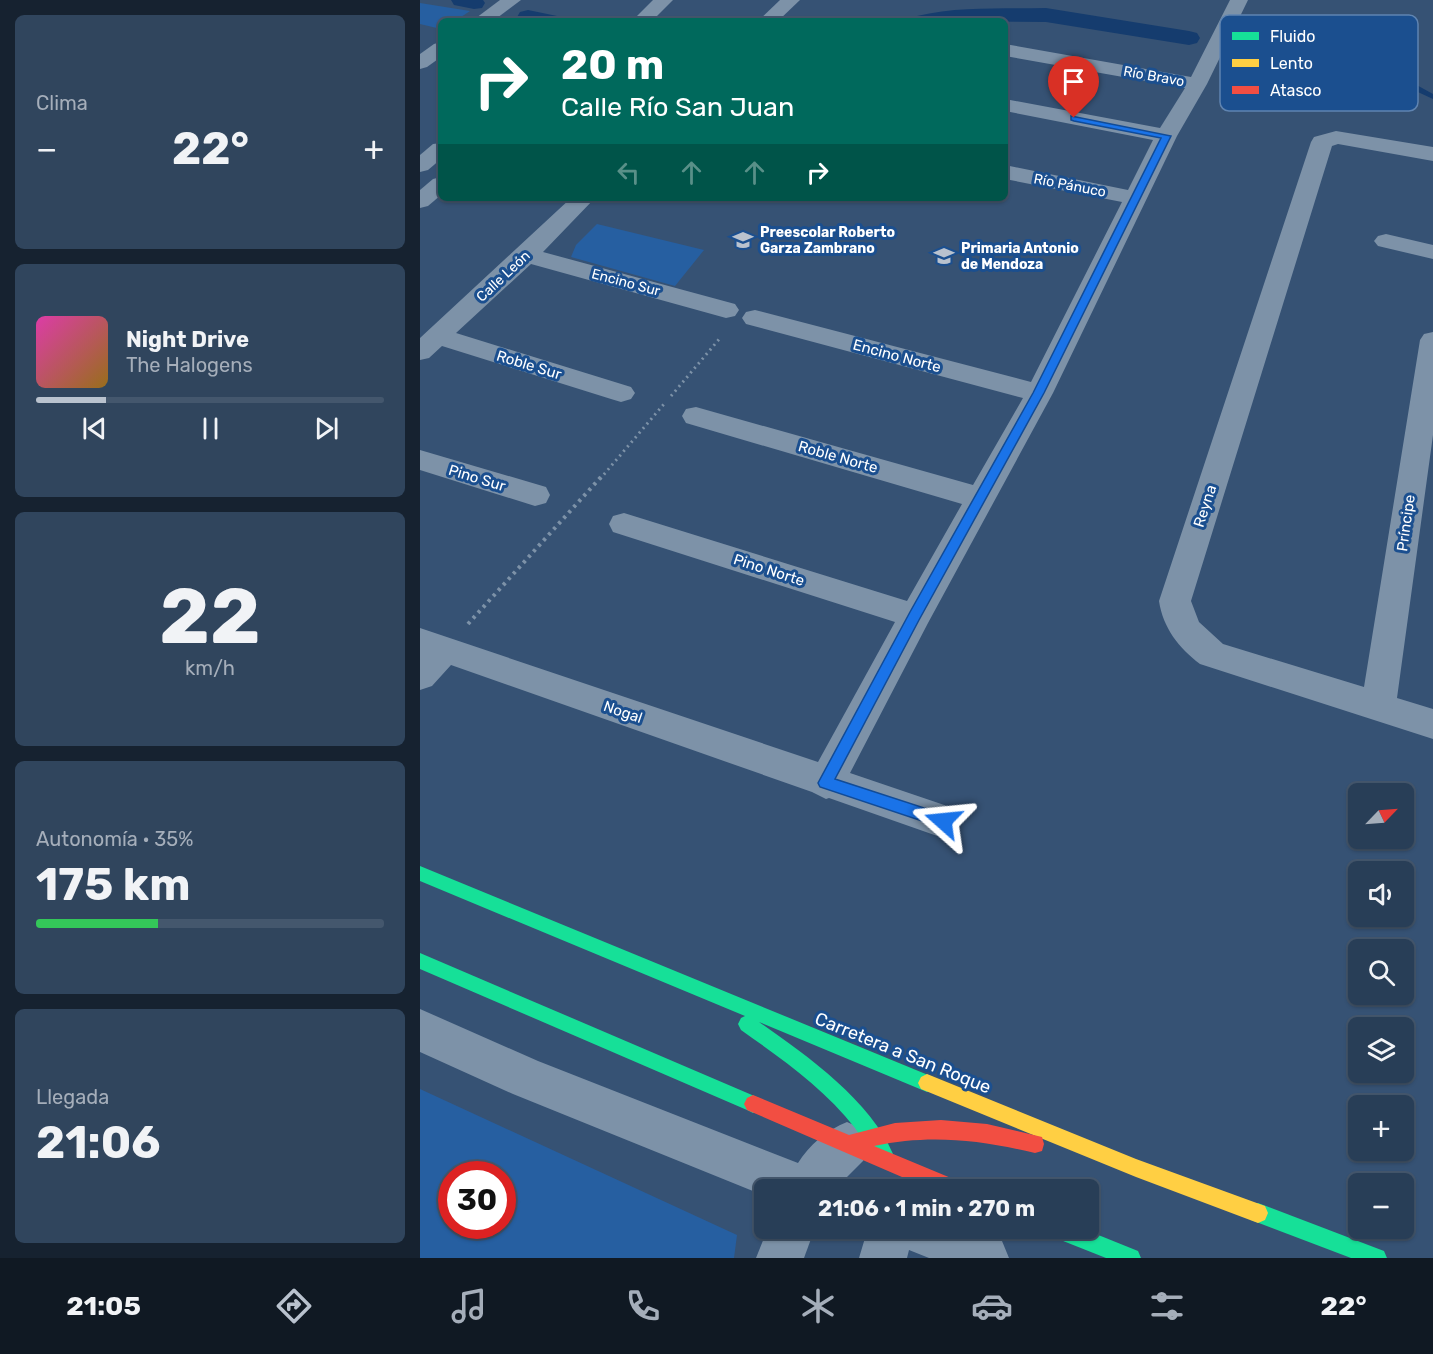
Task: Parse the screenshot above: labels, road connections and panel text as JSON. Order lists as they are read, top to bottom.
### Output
{
  "streets": {
    "main road": ["Carretera a San Roque"],
    "street": [
      "Río Bravo",
      "Río Pánuco",
      "Calle León",
      "Encino Sur",
      "Encino Norte",
      "Roble Sur",
      "Roble Norte",
      "Pino Sur",
      "Reyna",
      "Príncipe",
      "Pino Norte",
      "Nogal"
    ]
  },
  "crossings": [
    ["Calle León", "Encino Sur"],
    ["Calle León", "Roble Sur"],
    ["Reyna", "Príncipe"]
  ],
  "places": {
    "school or university": ["Preescolar Roberto Garza Zambrano", "Primaria Antonio de Mendoza"]
  },
  "legend": ["Fluido", "Lento", "Atasco"],
  "north": "top right",
  "page": {
    "tile": [
      "Clima",
      ["22", "km/h"],
      ["Autonomía · 35%", "175 km"],
      ["Llegada", "21:06"]
    ],
    "turn": ["20 m", "Calle Río San Juan"],
    "heat": ["−", "22°", "+"],
    "song": ["Night Drive", "The Halogens"],
    "map_buttons": ["+", "−"],
    "limit": "30",
    "trip": "21:06 · 1 min · 270 m",
    "tabs": ["21:05", "22°"]
  }
}
